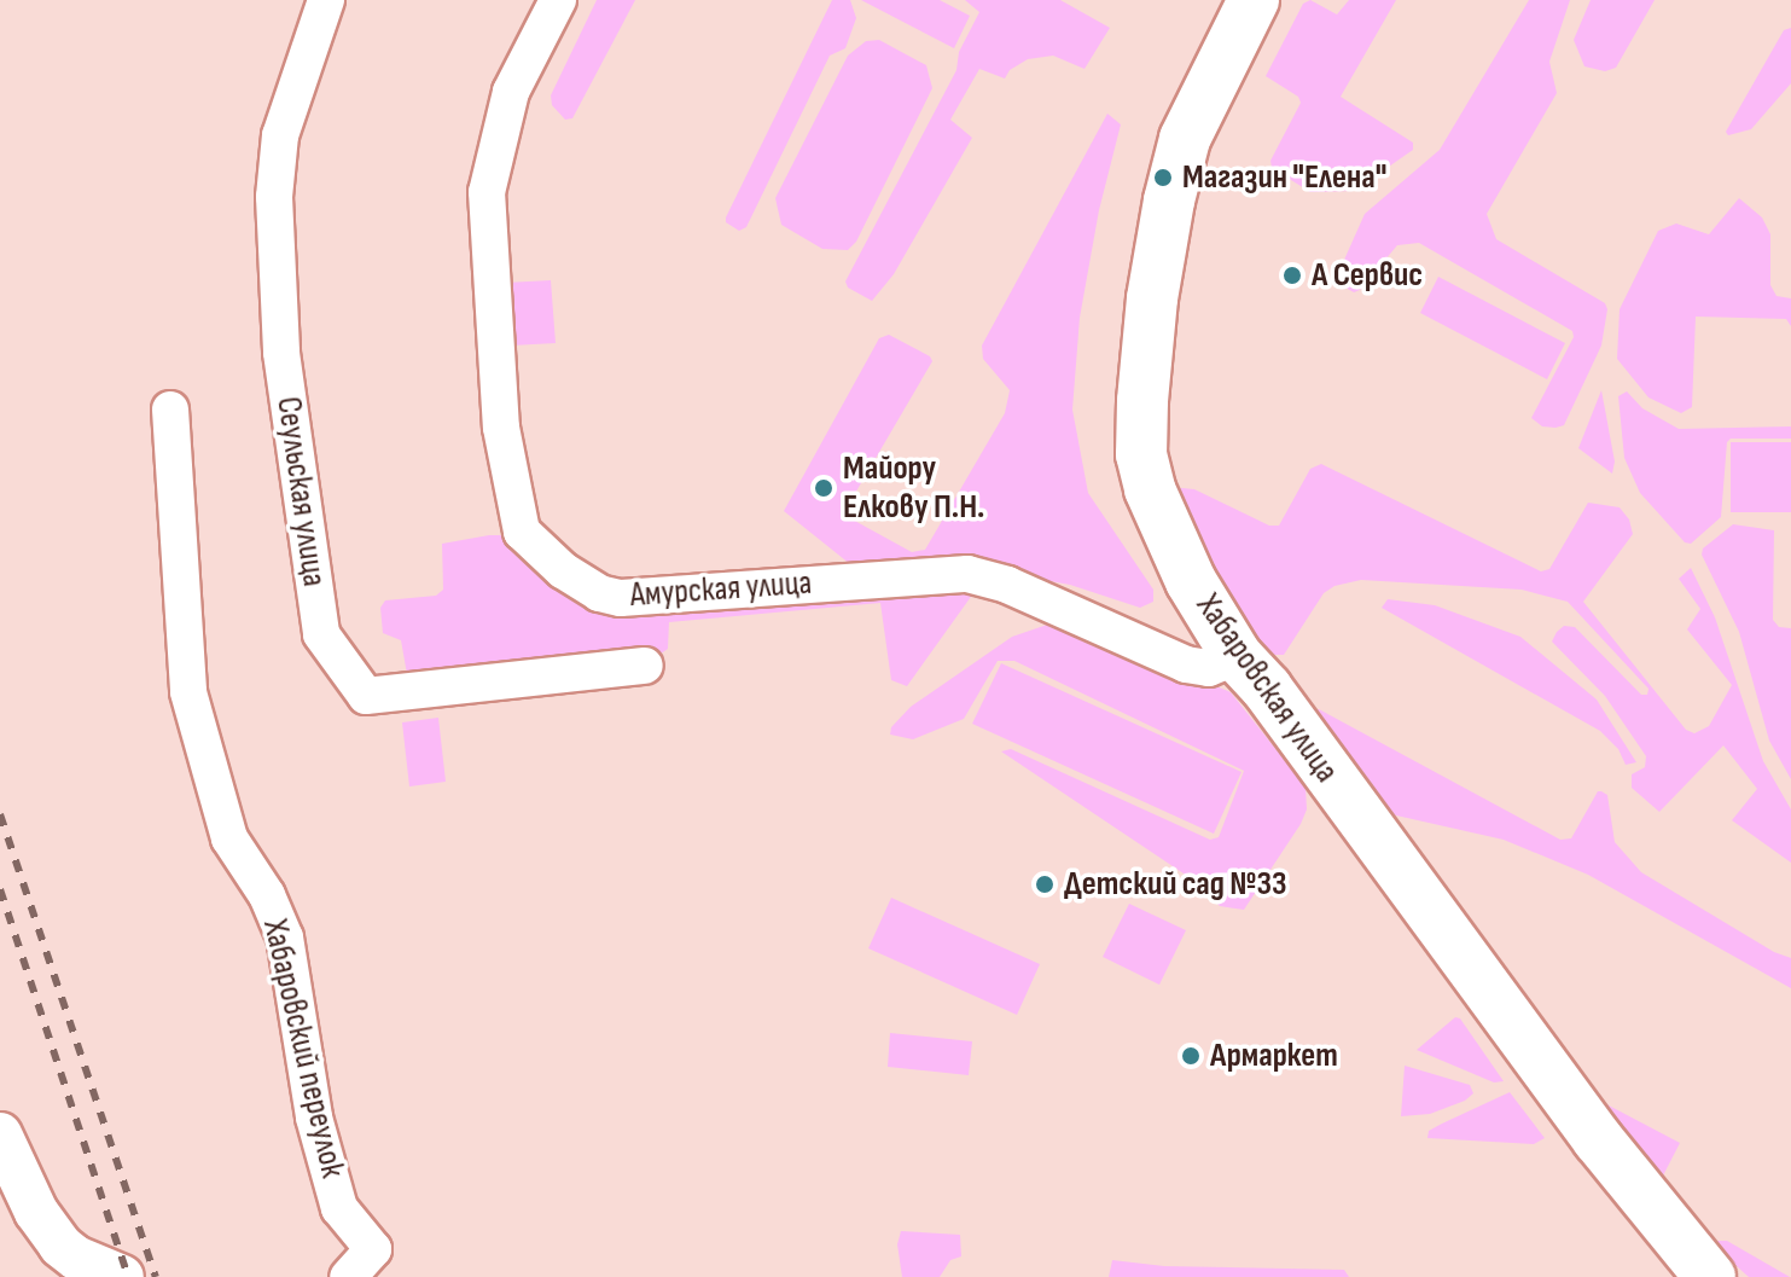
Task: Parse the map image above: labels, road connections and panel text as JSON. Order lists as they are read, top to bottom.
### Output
{
  "streets": {
    "main road": ["Хабаровская улица"],
    "street": ["Сеульская улица", "Амурская улица", "Хабаровский переулок"]
  },
  "crossings": [
    ["Амурская улица", "Хабаровская улица"]
  ],
  "places": [
    "Магазин \"Елена\"",
    "А Сервис",
    "Майору Елкову П.Н.",
    "Детский сад №33",
    "Армаркет"
  ]
}
